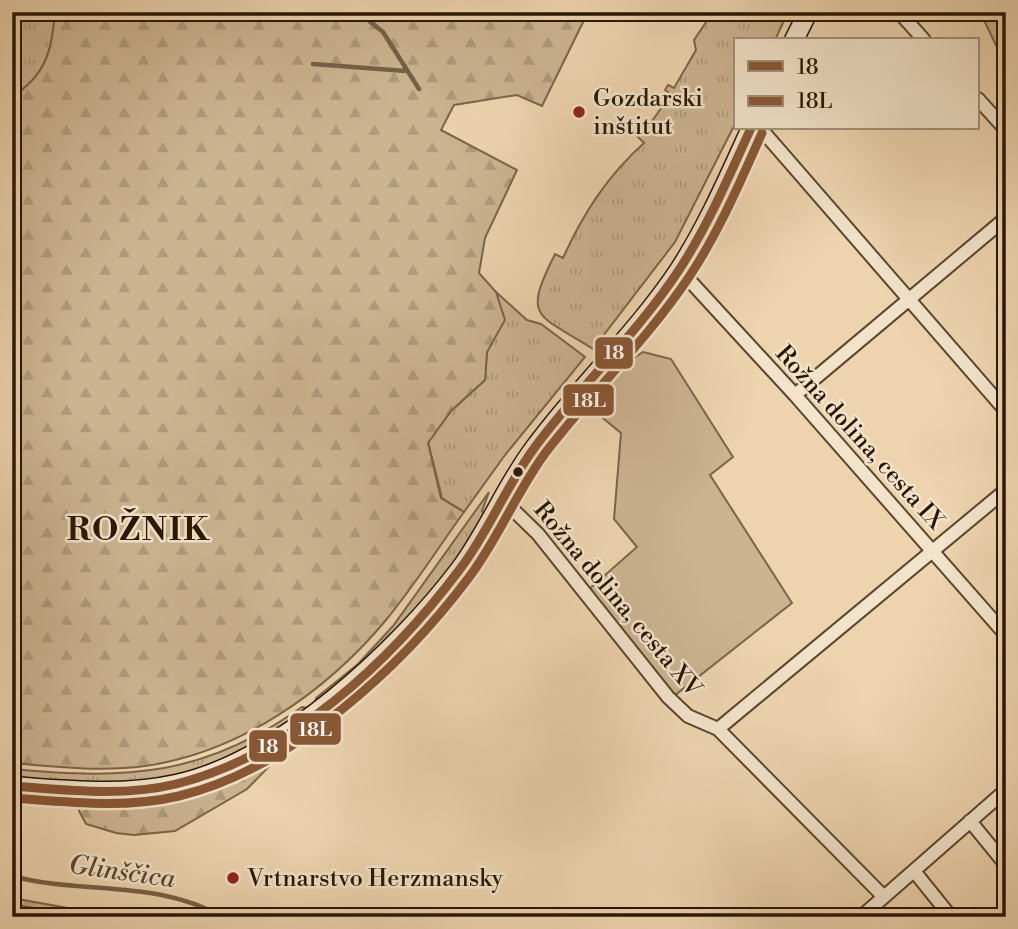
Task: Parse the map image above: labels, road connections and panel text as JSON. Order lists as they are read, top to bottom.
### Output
{
  "streets": {
    "street": ["Rožna dolina, cesta IX", "Rožna dolina, cesta XV"]
  },
  "districts": ["ROŽNIK"],
  "water": ["Glinščica"],
  "places": ["Gozdarski inštitut", "Vrtnarstvo Herzmansky"],
  "lines": ["transit line 18", "transit line 18L"],
  "legend": ["18", "18L"]
}
